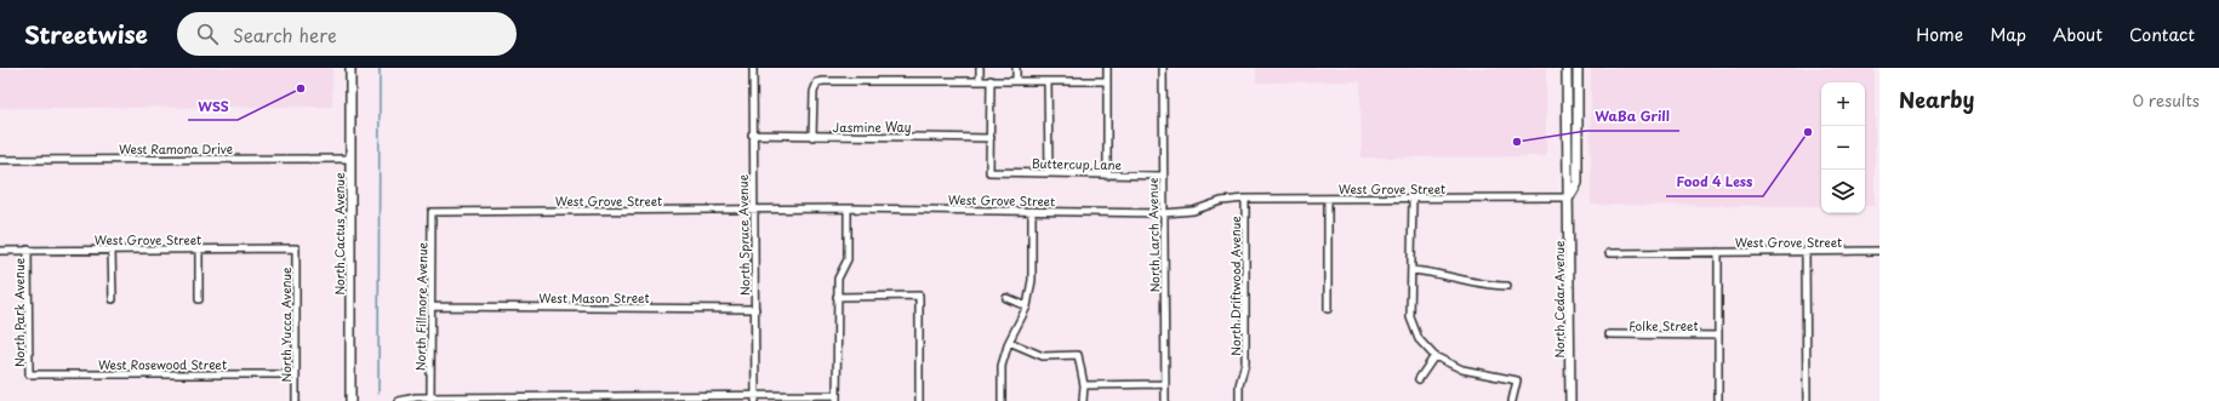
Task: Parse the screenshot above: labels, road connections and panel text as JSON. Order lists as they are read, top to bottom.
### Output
{
  "streets": {
    "main road": ["North Cactus Avenue", "North Cedar Avenue"],
    "street": [
      "Jasmine Way",
      "West Ramona Drive",
      "Buttercup Lane",
      "West Grove Street",
      "North Spruce Avenue",
      "North Larch Avenue",
      "North Driftwood Avenue",
      "West Mason Street",
      "North Fillmore Avenue",
      "North Park Avenue",
      "North Yucca Avenue",
      "Folke Street",
      "West Rosewood Street"
    ]
  },
  "crossings": [
    ["Jasmine Way", "Buttercup Lane"],
    ["Jasmine Way", "North Spruce Avenue"],
    ["West Ramona Drive", "North Cactus Avenue"],
    ["Buttercup Lane", "North Larch Avenue"],
    ["West Grove Street", "North Spruce Avenue"],
    ["West Grove Street", "North Larch Avenue"],
    ["West Grove Street", "North Driftwood Avenue"],
    ["West Grove Street", "North Cedar Avenue"],
    ["West Grove Street", "North Fillmore Avenue"],
    ["West Grove Street", "North Park Avenue"],
    ["West Grove Street", "North Yucca Avenue"],
    ["North Spruce Avenue", "West Mason Street"],
    ["West Mason Street", "North Fillmore Avenue"],
    ["North Park Avenue", "West Rosewood Street"],
    ["North Yucca Avenue", "West Rosewood Street"]
  ],
  "places": ["WSS", "Food 4 Less", "WaBa Grill"],
  "page": {
    "header": "Streetwise",
    "search": "Search here",
    "nav": [
      "Home",
      "Map",
      "About",
      "Contact"
    ],
    "heading": ["Nearby", "0 results"],
    "map_buttons": ["+", "−"]
  }
}
